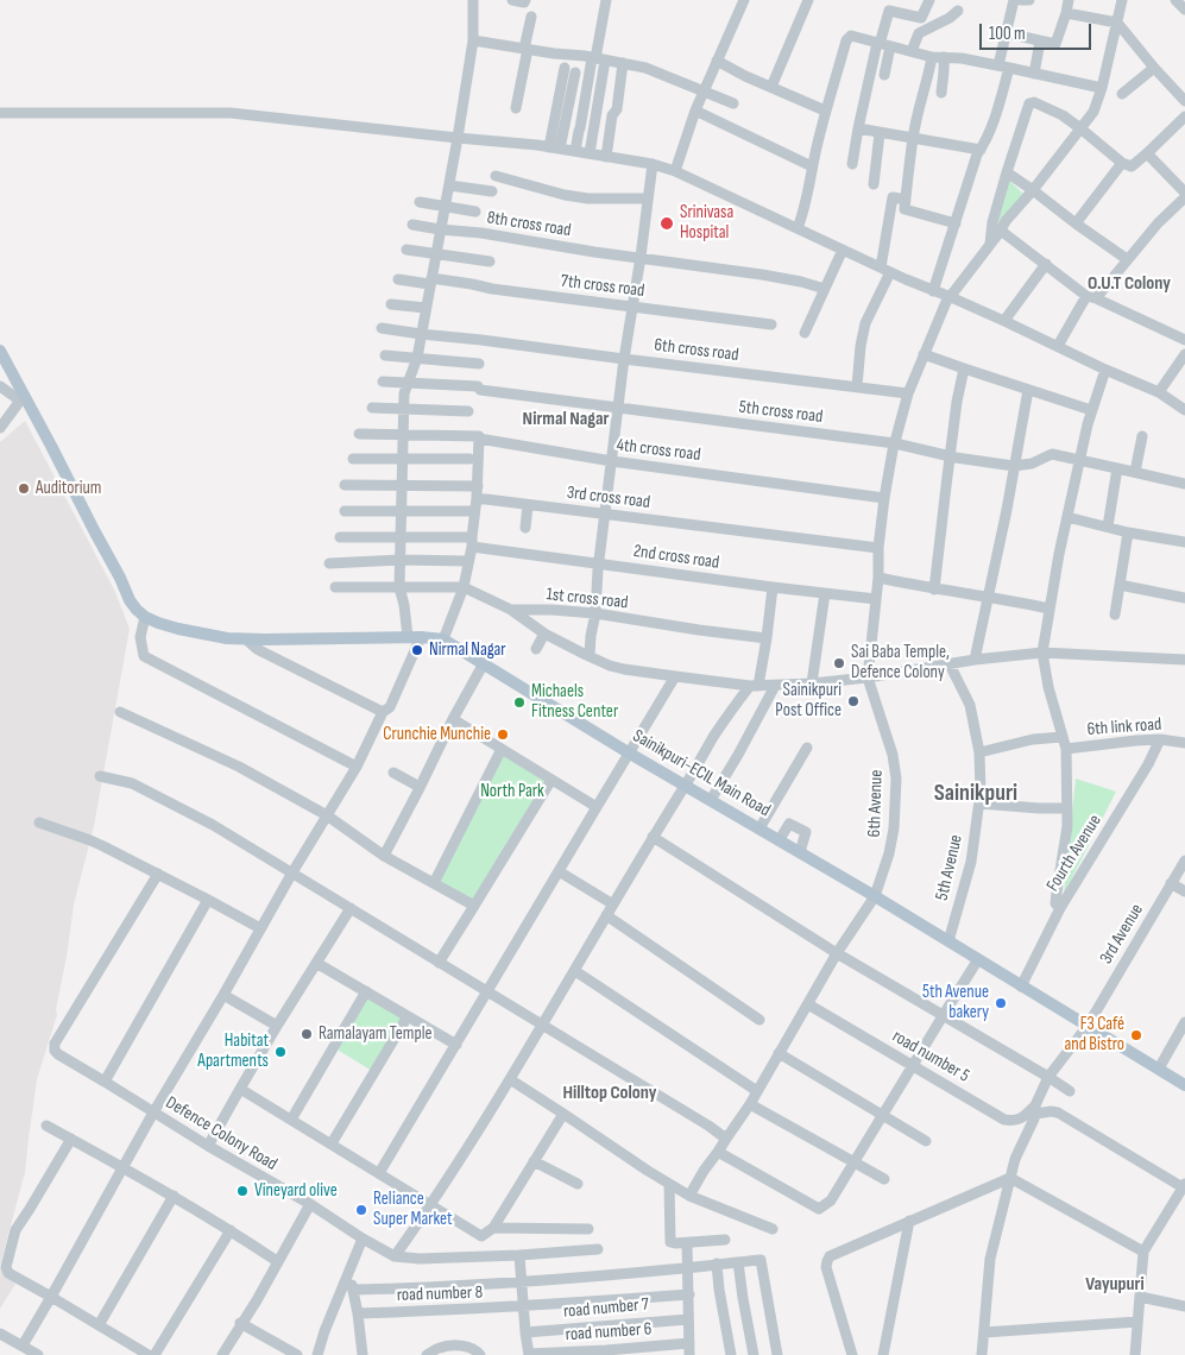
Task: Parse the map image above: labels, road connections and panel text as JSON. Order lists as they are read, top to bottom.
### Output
{
  "streets": {
    "main road": ["Sainikpuri-ECIL Main Road"],
    "street": [
      "8th cross road",
      "7th cross road",
      "6th cross road",
      "5th cross road",
      "4th cross road",
      "3rd cross road",
      "2nd cross road",
      "1st cross road",
      "6th link road",
      "6th Avenue",
      "Fourth Avenue",
      "5th Avenue",
      "3rd Avenue",
      "road number 5",
      "Defence Colony Road",
      "road number 8",
      "road number 7",
      "road number 6"
    ]
  },
  "crossings": [
    ["6th link road", "Fourth Avenue"],
    ["Sainikpuri-ECIL Main Road", "6th Avenue"],
    ["Sainikpuri-ECIL Main Road", "Fourth Avenue"],
    ["Sainikpuri-ECIL Main Road", "5th Avenue"],
    ["Sainikpuri-ECIL Main Road", "3rd Avenue"],
    ["6th Avenue", "road number 5"],
    ["3rd Avenue", "road number 5"]
  ],
  "districts": [
    "O.U.T Colony",
    "Nirmal Nagar",
    "Sainikpuri",
    "Hilltop Colony",
    "Vayupuri"
  ],
  "parks": ["North Park"],
  "places": [
    "Srinivasa Hospital",
    "Auditorium",
    "Nirmal Nagar",
    "Sai Baba Temple, Defence Colony",
    "Sainikpuri Post Office",
    "Michaels Fitness Center",
    "Crunchie Munchie",
    "5th Avenue bakery",
    "Ramalayam Temple",
    "F3 Café and Bistro",
    "Habitat Apartments",
    "Vineyard olive",
    "Reliance Super Market"
  ],
  "scale_bar": "100 m"
}
